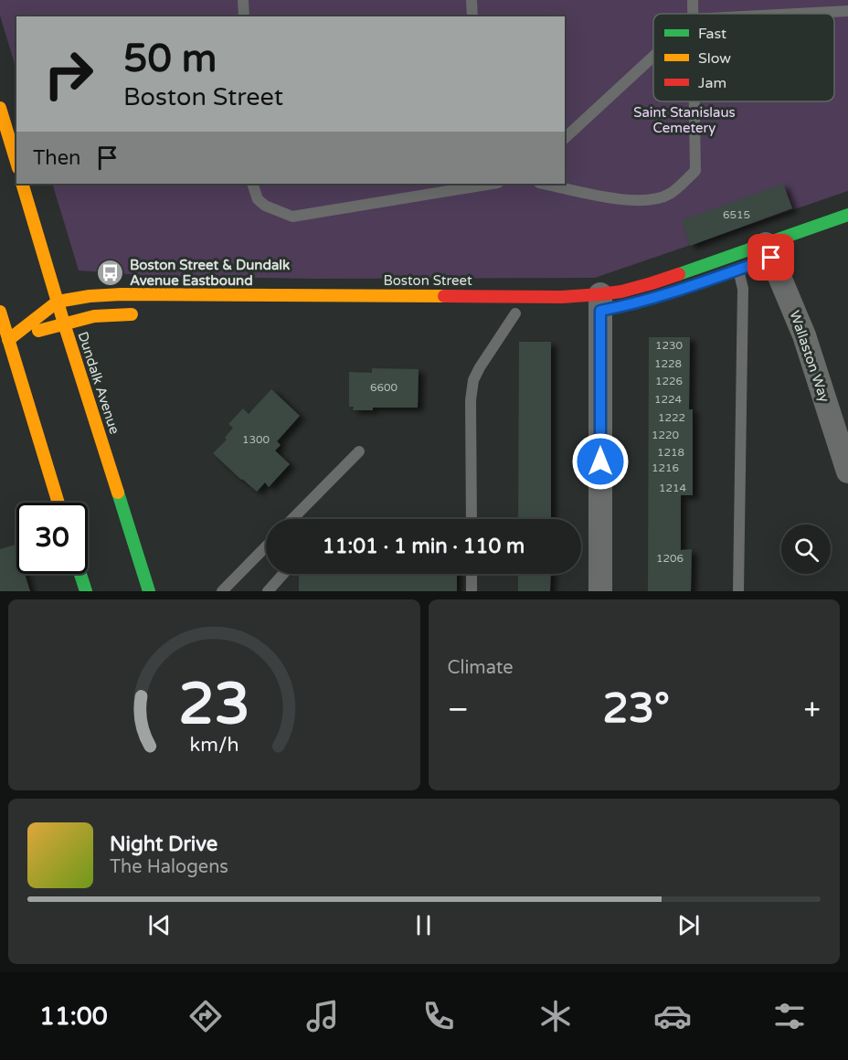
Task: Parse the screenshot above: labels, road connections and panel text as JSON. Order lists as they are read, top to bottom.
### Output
{
  "streets": {
    "main road": ["Boston Street", "Dundalk Avenue"],
    "street": ["Wallaston Way"]
  },
  "crossings": [
    ["Boston Street", "Wallaston Way"],
    ["Boston Street", "Dundalk Avenue"]
  ],
  "parks": ["Saint Stanislaus Cemetery"],
  "places": {
    "bus stop": ["Boston Street & Dundalk Avenue Eastbound"]
  },
  "house_numbers": [
    "6515",
    "1230",
    "1228",
    "1226",
    "6600",
    "1224",
    "1222",
    "1220",
    "1300",
    "1218",
    "1216",
    "1214",
    "1206"
  ],
  "legend": ["Fast", "Slow", "Jam"],
  "page": {
    "turn": ["50 m", "Boston Street"],
    "then": "Then",
    "limit": "30",
    "trip": "11:01 · 1 min · 110 m",
    "tile": "Climate",
    "heat": ["−", "23°", "+"],
    "song": ["Night Drive", "The Halogens"],
    "tabs": "11:00",
    "gauge": ["23", "km/h"]
  }
}
